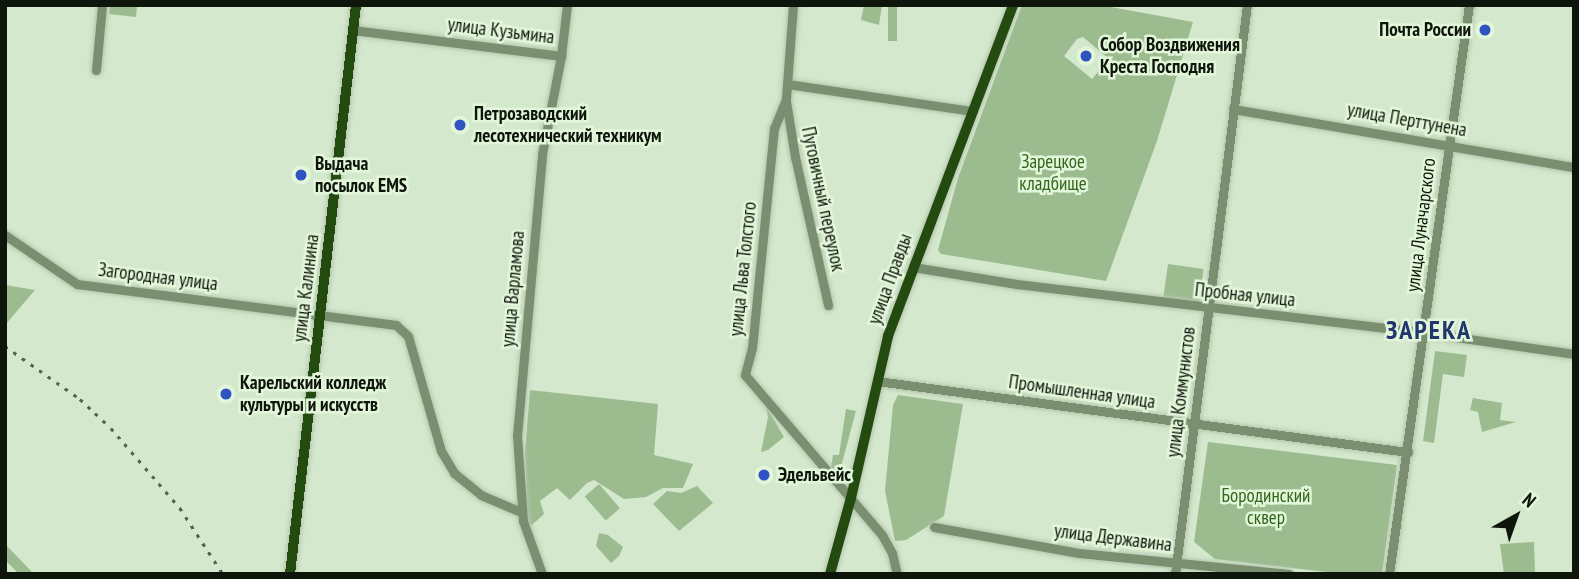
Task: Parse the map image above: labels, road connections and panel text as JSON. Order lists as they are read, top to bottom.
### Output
{
  "streets": {
    "main road": ["улица Правды", "улица Калинина"],
    "street": [
      "улица Кузьмина",
      "улица Перттунена",
      "Пуговичный переулок",
      "улица Луначарского",
      "улица Льва Толстого",
      "Загородная улица",
      "улица Варламова",
      "Пробная улица",
      "Промышленная улица",
      "улица Коммунистов",
      "улица Державина"
    ]
  },
  "crossings": [
    ["улица Кузьмина", "улица Калинина"],
    ["улица Кузьмина", "улица Варламова"],
    ["улица Перттунена", "улица Луначарского"],
    ["улица Перттунена", "улица Коммунистов"],
    ["Пуговичный переулок", "улица Льва Толстого"],
    ["улица Луначарского", "Пробная улица"],
    ["улица Луначарского", "Промышленная улица"],
    ["улица Льва Толстого", "улица Правды"],
    ["Загородная улица", "улица Калинина"],
    ["Загородная улица", "улица Варламова"],
    ["улица Правды", "Пробная улица"],
    ["улица Правды", "Промышленная улица"],
    ["Пробная улица", "улица Коммунистов"],
    ["Промышленная улица", "улица Коммунистов"],
    ["улица Коммунистов", "улица Державина"]
  ],
  "districts": ["ЗАРЕКА"],
  "parks": ["Зарецкое кладбище", "Бородинский сквер"],
  "places": [
    "Почта России",
    "Собор Воздвижения Креста Господня",
    "Петрозаводский лесотехнический техникум",
    "Выдача посылок EMS",
    "Карельский колледж культуры и искусств",
    "Эдельвейс"
  ],
  "north": "top right"
}
